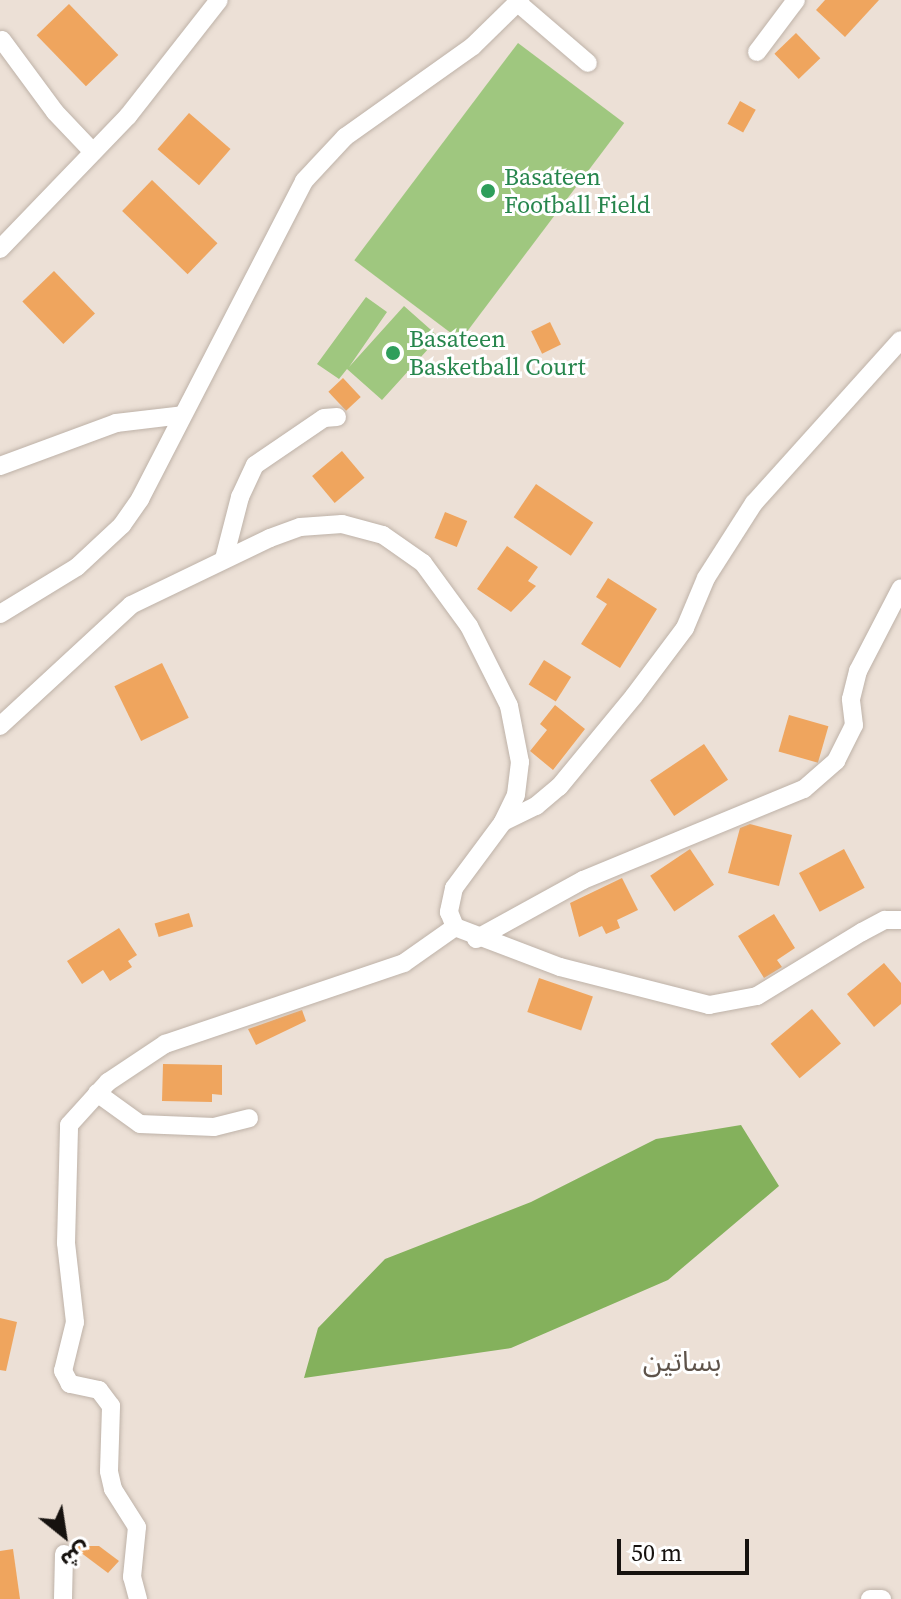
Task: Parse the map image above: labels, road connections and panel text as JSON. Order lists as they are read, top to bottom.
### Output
{
  "districts": ["بساتين"],
  "places": ["Basateen Football Field", "Basateen Basketball Court"],
  "scale_bar": "50 m",
  "north": "bottom right"
}
